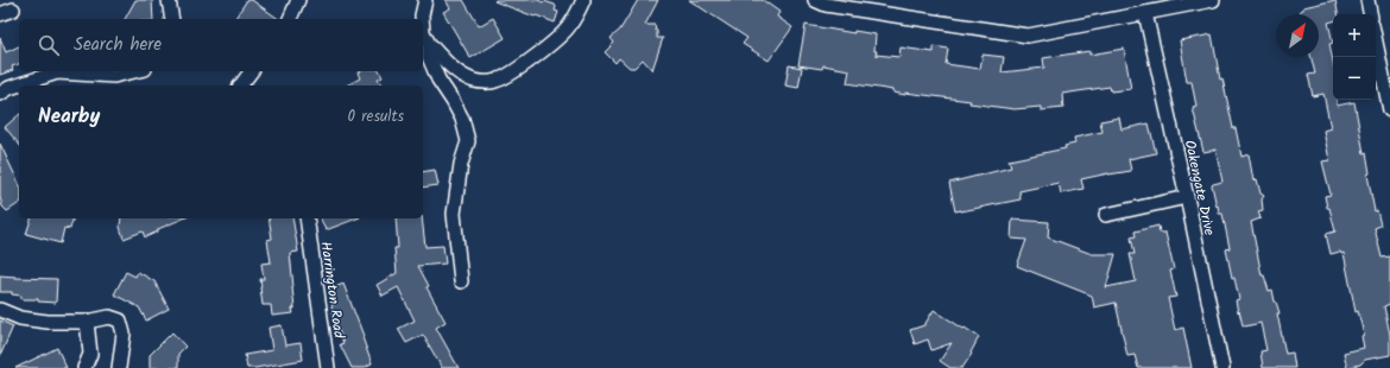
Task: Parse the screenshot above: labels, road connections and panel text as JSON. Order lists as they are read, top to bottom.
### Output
{
  "streets": {
    "street": ["Oakengate Drive", "Harrington Road"]
  },
  "north": "top right",
  "page": {
    "map_buttons": ["+", "−"],
    "search": "Search here",
    "heading": ["Nearby", "0 results"]
  }
}
